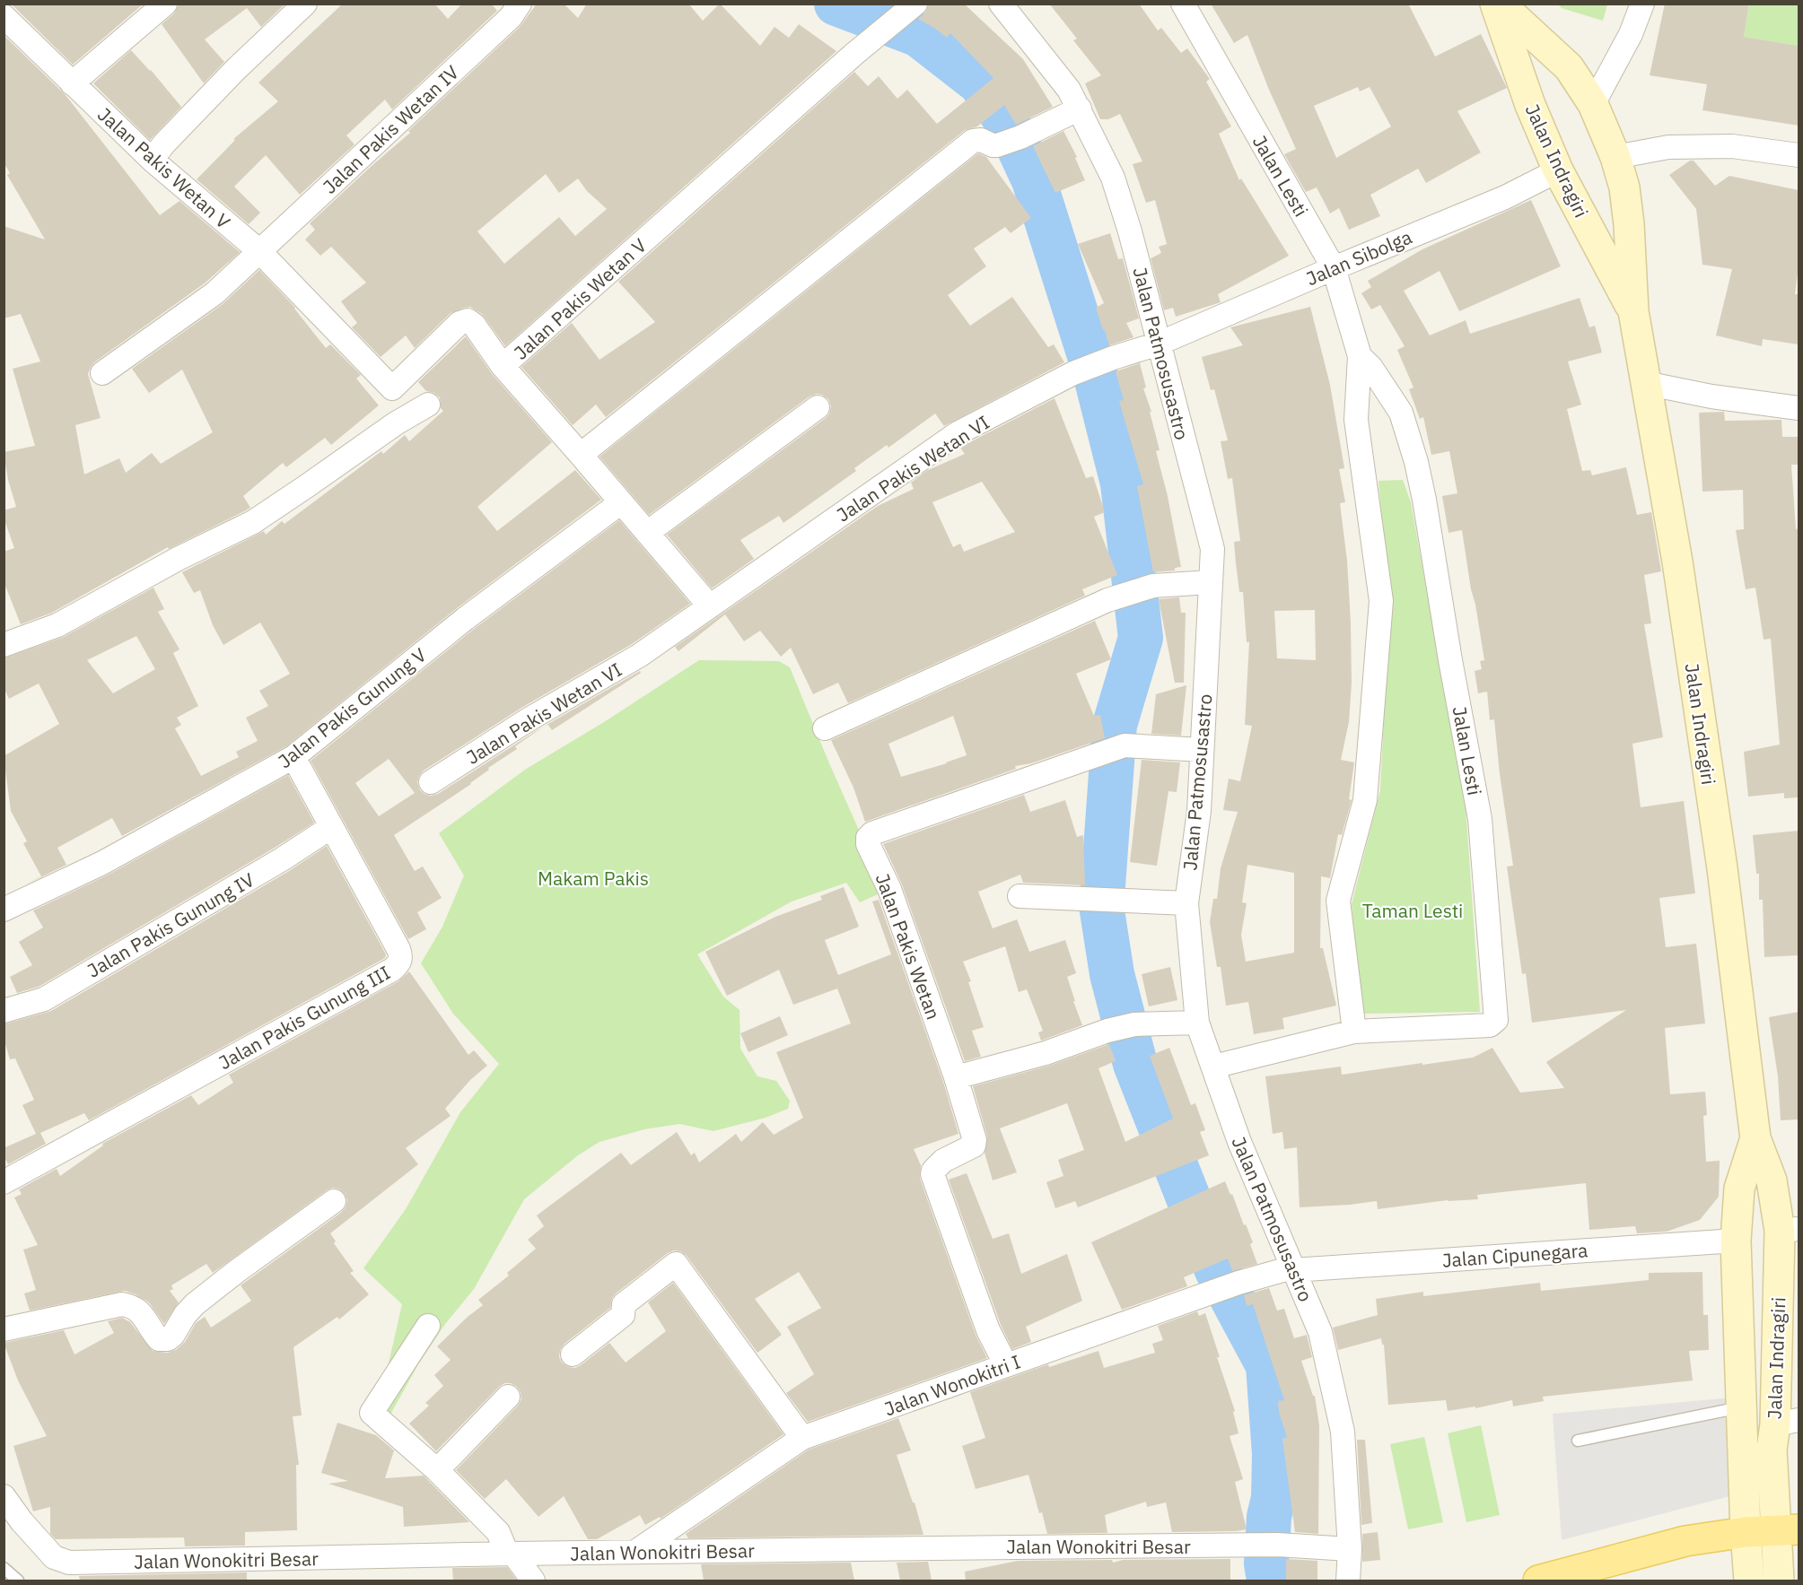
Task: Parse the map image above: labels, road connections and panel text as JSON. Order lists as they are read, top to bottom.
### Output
{
  "streets": {
    "street": [
      "Jalan Pakis Wetan IV",
      "Jalan Indragiri",
      "Jalan Pakis Wetan V",
      "Jalan Lesti",
      "Jalan Sibolga",
      "Jalan Patmosusastro",
      "Jalan Pakis Wetan VI",
      "Jalan Pakis Gunung V",
      "Jalan Pakis Gunung IV",
      "Jalan Pakis Wetan",
      "Jalan Pakis Gunung III",
      "Jalan Cipunegara",
      "Jalan Wonokitri I",
      "Jalan Wonokitri Besar"
    ]
  },
  "crossings": [
    ["Jalan Pakis Wetan IV", "Jalan Pakis Wetan V"],
    ["Jalan Indragiri", "Jalan Sibolga"],
    ["Jalan Indragiri", "Jalan Cipunegara"],
    ["Jalan Lesti", "Jalan Sibolga"],
    ["Jalan Lesti", "Jalan Patmosusastro"],
    ["Jalan Sibolga", "Jalan Patmosusastro"],
    ["Jalan Sibolga", "Jalan Pakis Wetan VI"],
    ["Jalan Patmosusastro", "Jalan Pakis Wetan VI"],
    ["Jalan Patmosusastro", "Jalan Pakis Wetan"],
    ["Jalan Patmosusastro", "Jalan Cipunegara"],
    ["Jalan Patmosusastro", "Jalan Wonokitri I"],
    ["Jalan Patmosusastro", "Jalan Wonokitri Besar"],
    ["Jalan Pakis Gunung V", "Jalan Pakis Gunung III"],
    ["Jalan Pakis Gunung IV", "Jalan Pakis Gunung III"],
    ["Jalan Pakis Wetan", "Jalan Wonokitri I"],
    ["Jalan Cipunegara", "Jalan Wonokitri I"],
    ["Jalan Wonokitri I", "Jalan Wonokitri Besar"]
  ],
  "parks": ["Makam Pakis", "Taman Lesti"]
}
